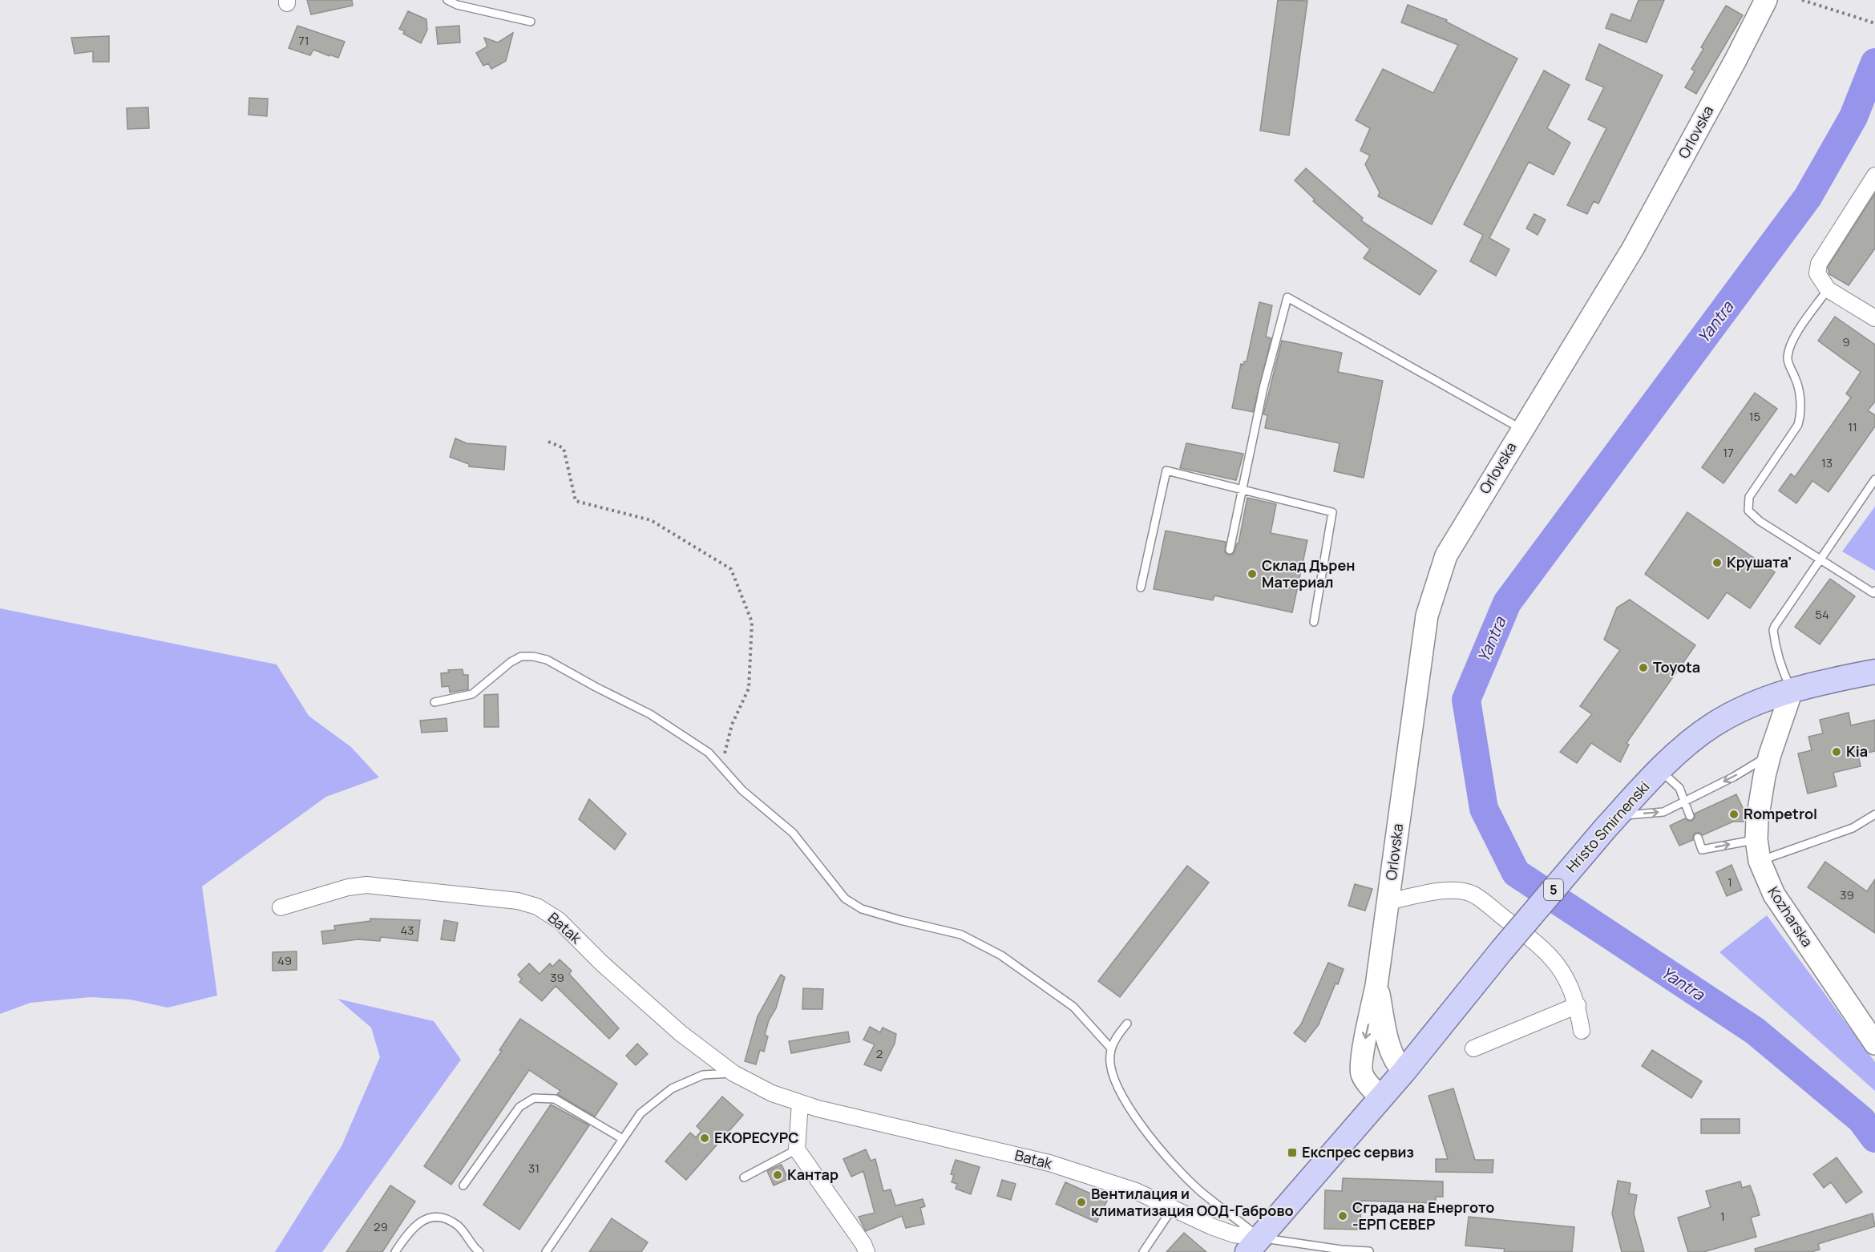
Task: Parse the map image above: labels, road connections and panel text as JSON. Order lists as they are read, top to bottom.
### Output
{
  "streets": {
    "main road": ["Hristo Smirnenski", "5"],
    "street": ["Orlovska", "Kozharska", "Batak"]
  },
  "crossings": [
    ["Orlovska", "Hristo Smirnenski"],
    ["Orlovska", "5"],
    ["Hristo Smirnenski", "5"],
    ["Hristo Smirnenski", "Kozharska"],
    ["5", "Batak"]
  ],
  "water": ["Yantra"],
  "places": {
    "other": [
      "Крушата'",
      "Склад Дърен Материал",
      "Toyota",
      "Kia",
      "Rompetrol",
      "ЕКОРЕСУРС",
      "Кантар",
      "Вентилация и климатизация ООД-Габрово",
      "Сграда на Енергото -ЕРП СЕВЕР"
    ],
    "transit": ["Експрес сервиз"]
  },
  "house_numbers": [
    "71",
    "9",
    "15",
    "11",
    "17",
    "13",
    "54",
    "1",
    "39",
    "43",
    "49",
    "39",
    "2",
    "31",
    "1",
    "29"
  ]
}
